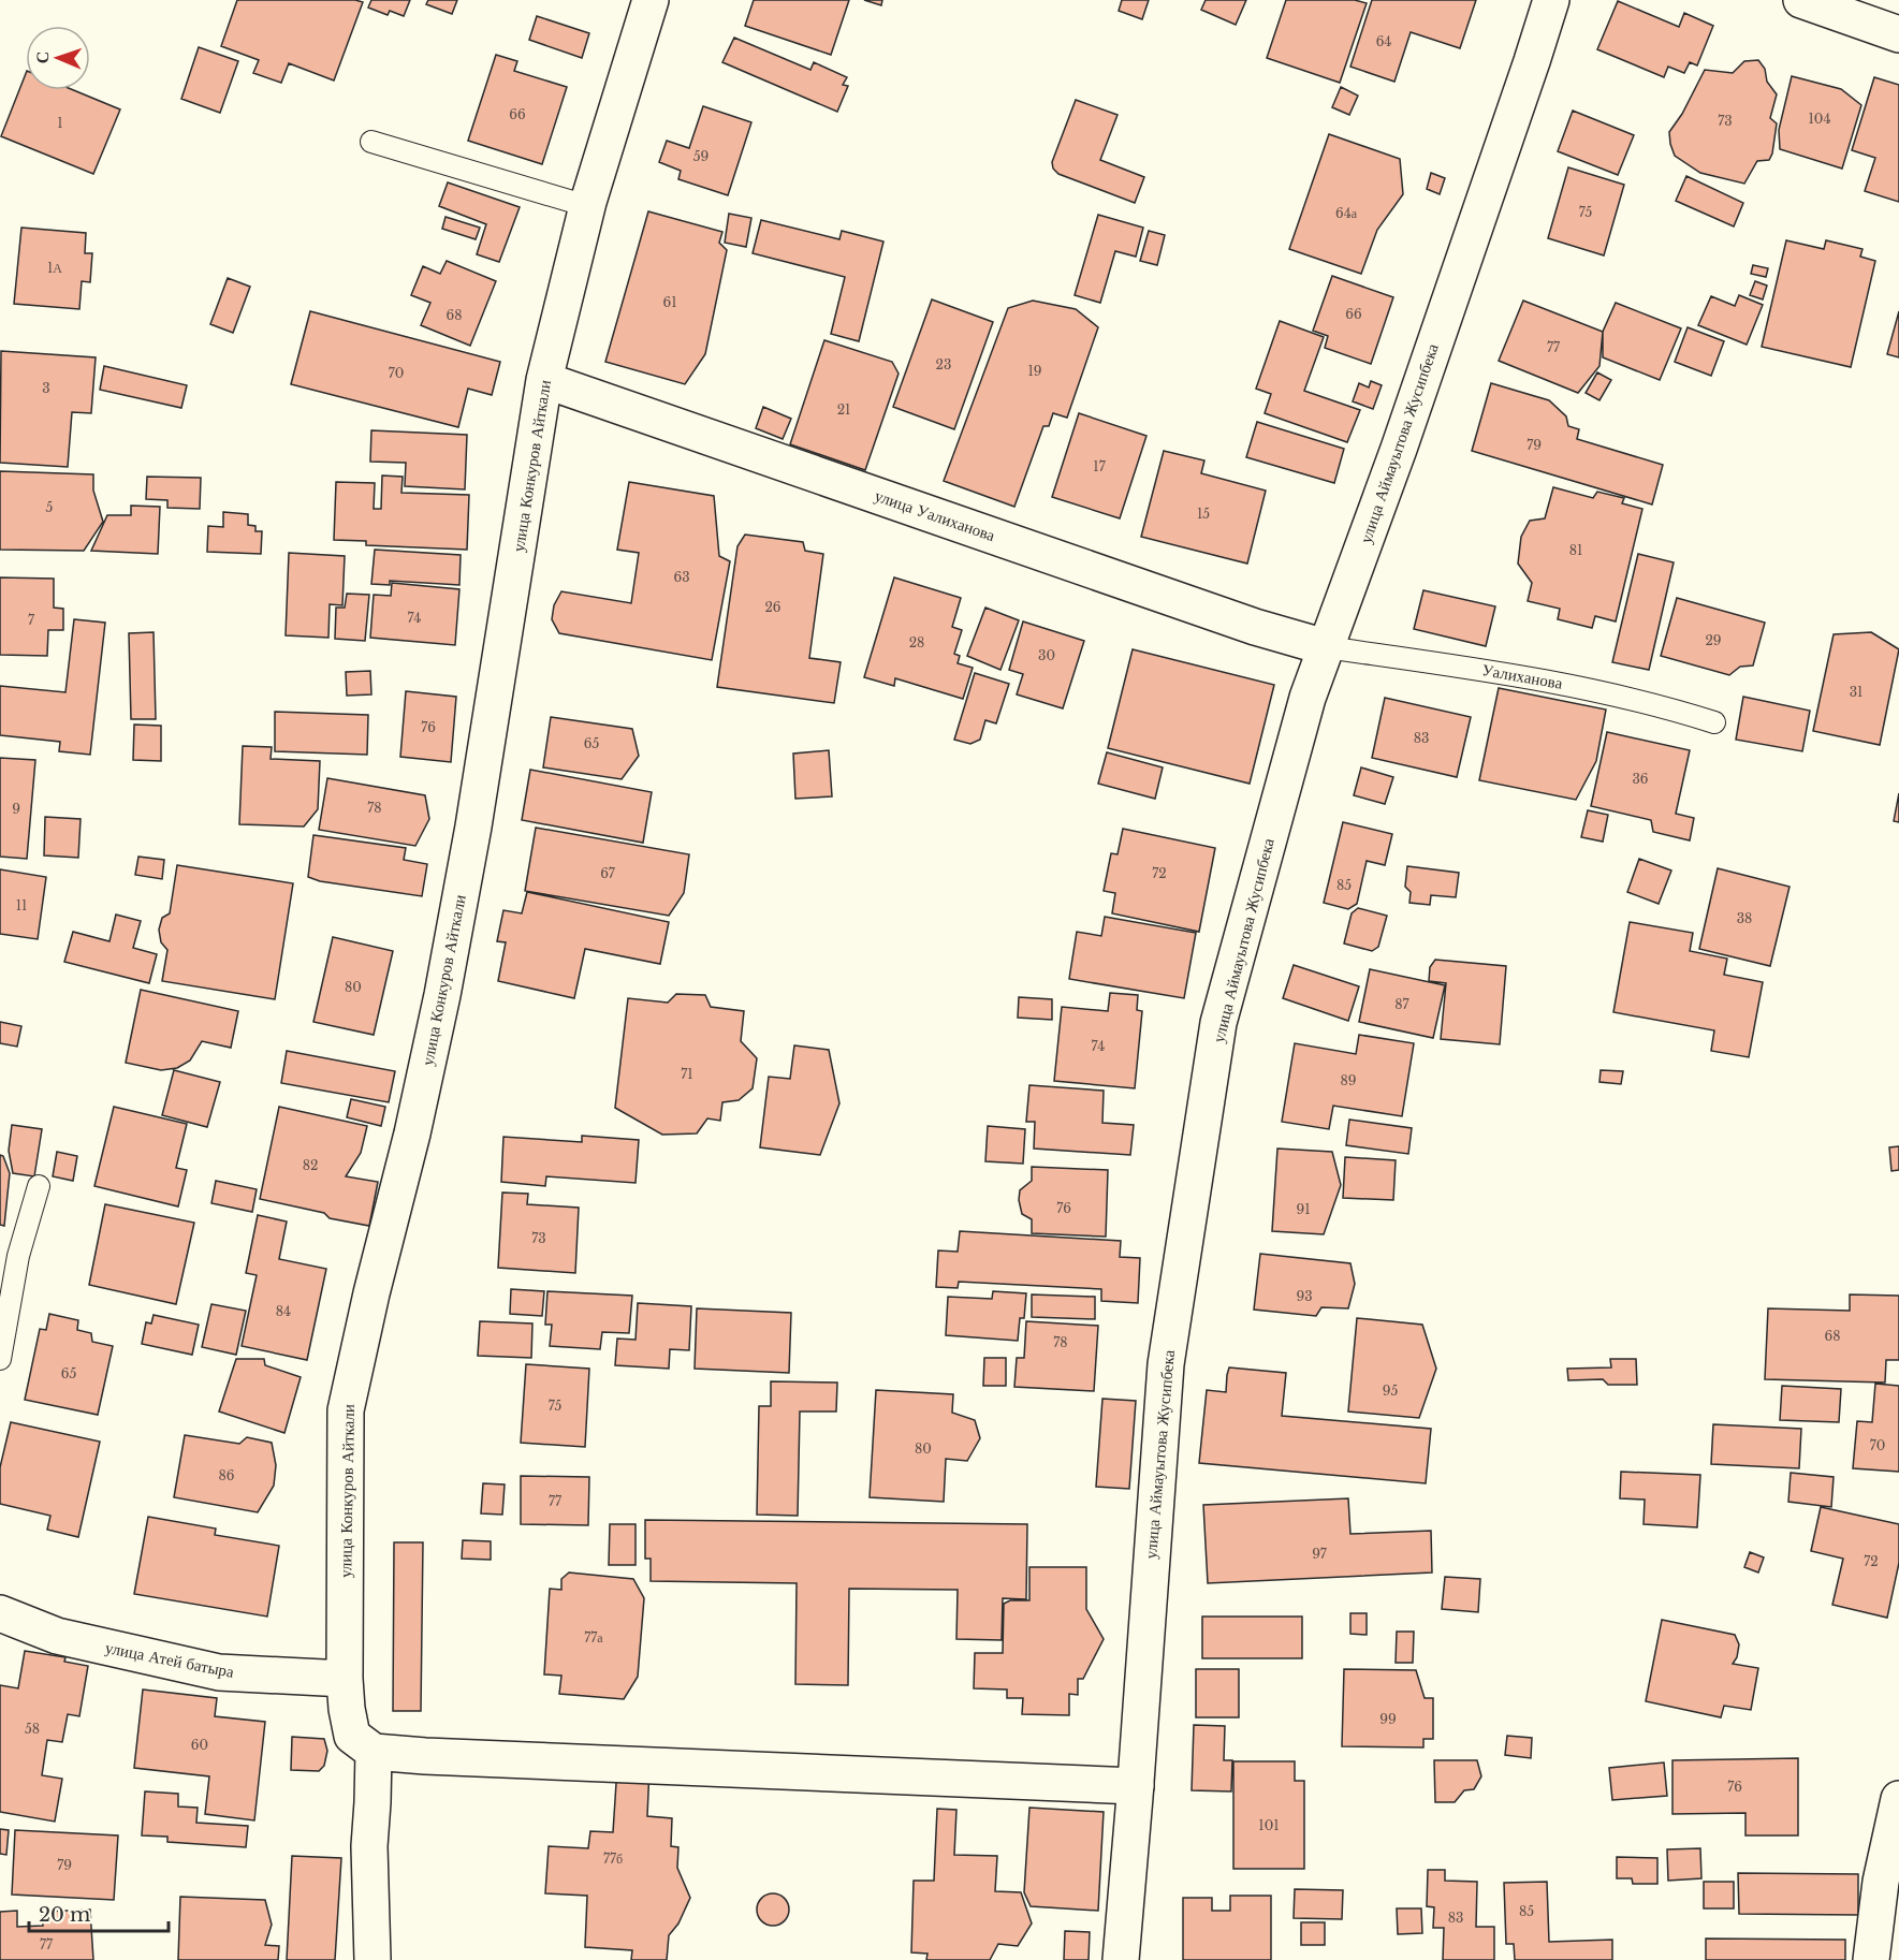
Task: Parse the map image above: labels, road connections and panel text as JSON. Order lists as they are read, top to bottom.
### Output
{
  "streets": {
    "street": [
      "улица Аймауытова Жусипбека",
      "улица Конкуров Айткали",
      "улица Уалиханова",
      "улица Атей батыра"
    ],
    "lane": ["Уалиханова"]
  },
  "crossings": [
    ["улица Аймауытова Жусипбека", "улица Уалиханова"],
    ["улица Аймауытова Жусипбека", "Уалиханова"],
    ["улица Конкуров Айткали", "улица Уалиханова"],
    ["улица Конкуров Айткали", "улица Атей батыра"],
    ["улица Уалиханова", "Уалиханова"]
  ],
  "house_numbers": [
    "64",
    "66",
    "104",
    "73",
    "1",
    "59",
    "75",
    "64а",
    "1А",
    "61",
    "66",
    "68",
    "77",
    "23",
    "19",
    "70",
    "3",
    "21",
    "79",
    "17",
    "5",
    "15",
    "81",
    "63",
    "26",
    "74",
    "7",
    "29",
    "28",
    "30",
    "31",
    "76",
    "83",
    "65",
    "36",
    "78",
    "9",
    "67",
    "72",
    "85",
    "11",
    "38",
    "80",
    "87",
    "74",
    "71",
    "89",
    "82",
    "76",
    "91",
    "73",
    "93",
    "84",
    "68",
    "78",
    "65",
    "95",
    "75",
    "70",
    "80",
    "86",
    "77",
    "97",
    "72",
    "77а",
    "99",
    "58",
    "60",
    "76",
    "101",
    "77б",
    "79",
    "85",
    "83",
    "77"
  ],
  "scale_bar": "20 m",
  "north": "left"
}
